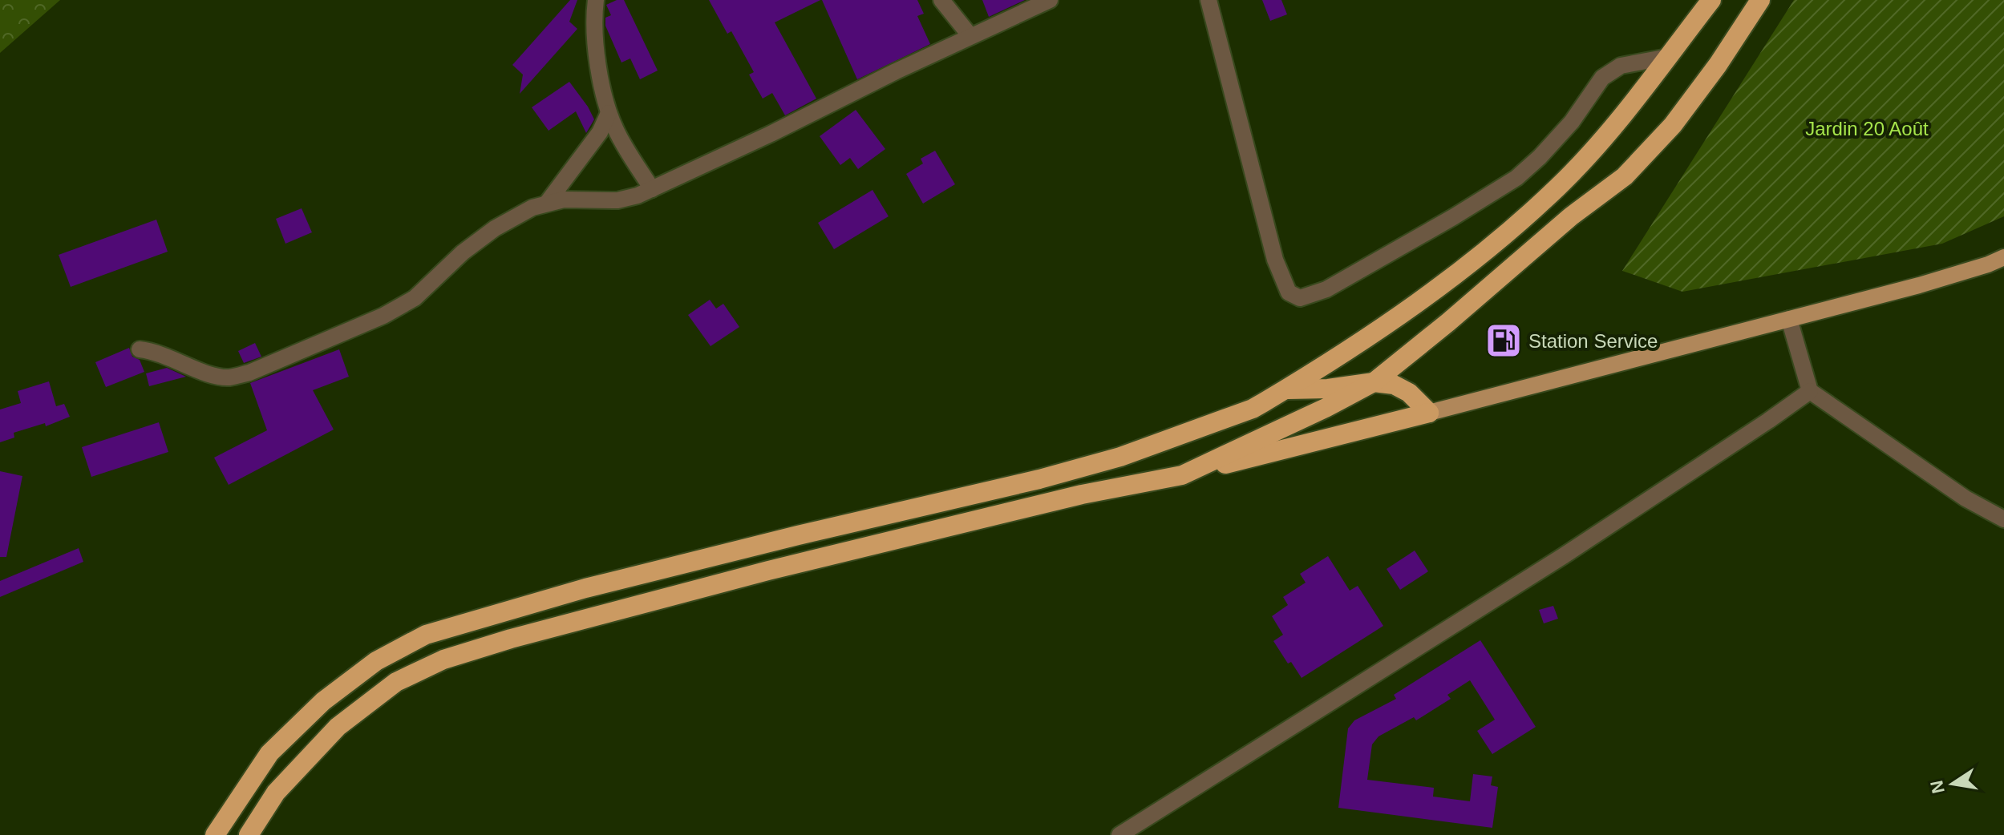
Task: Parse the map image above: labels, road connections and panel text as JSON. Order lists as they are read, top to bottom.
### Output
{
  "parks": ["Jardin 20 Août"],
  "places": {
    "fuel station": ["Station Service"]
  },
  "north": "left"
}
